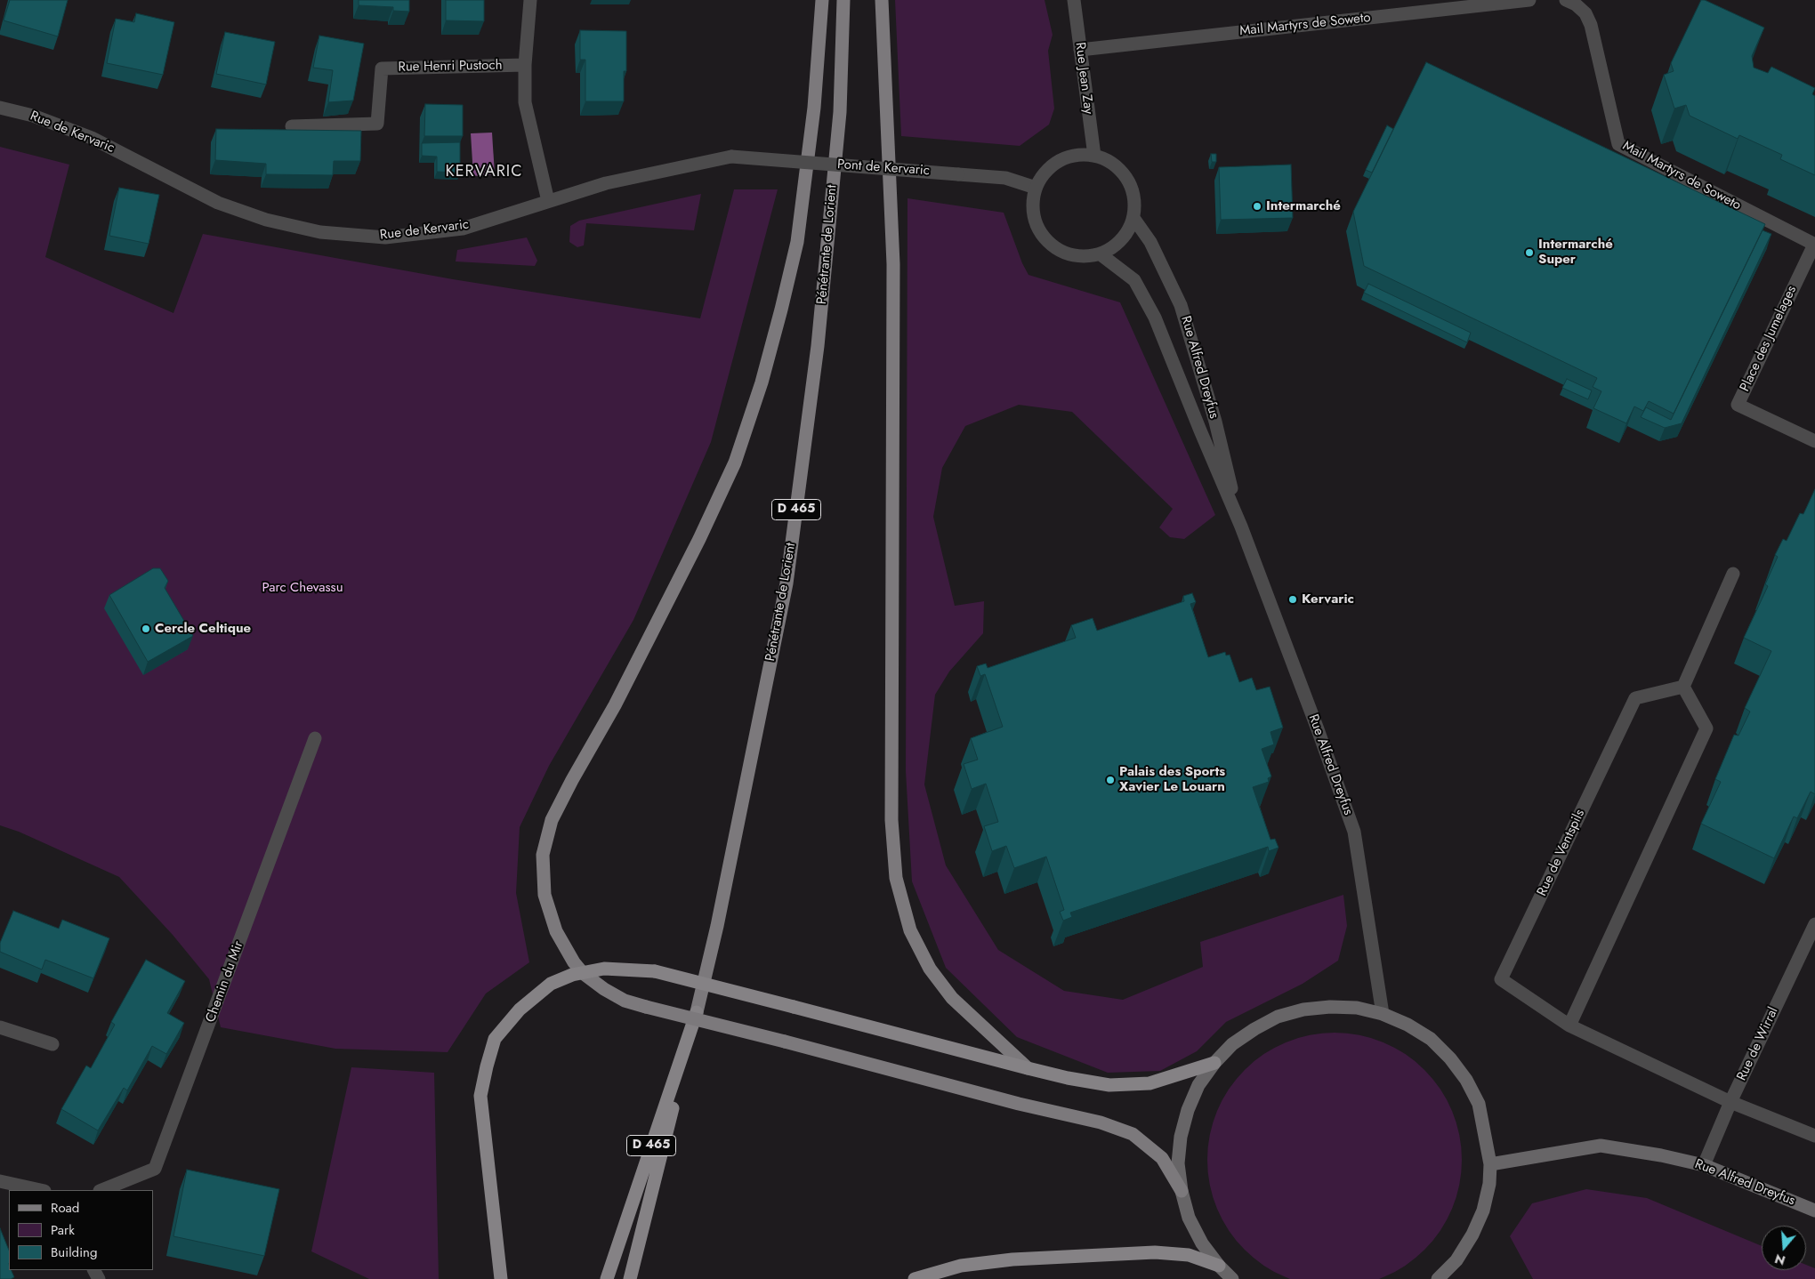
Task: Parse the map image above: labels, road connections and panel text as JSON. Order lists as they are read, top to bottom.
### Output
{
  "streets": {
    "highway": ["Pénétrante de Lorient", "D 465"],
    "main road": ["Rue Alfred Dreyfus"],
    "street": [
      "Mail Martyrs de Soweto",
      "Rue Henri Pustoch",
      "Rue Jean Zay",
      "Rue de Kervaric",
      "Pont de Kervaric",
      "Place des Jumelages",
      "Rue de Ventspils",
      "Chemin du Mir",
      "Rue de Wirral"
    ]
  },
  "crossings": [
    ["Mail Martyrs de Soweto", "Rue Jean Zay"],
    ["Mail Martyrs de Soweto", "Place des Jumelages"],
    ["Rue Jean Zay", "Pont de Kervaric"],
    ["Rue Jean Zay", "Rue Alfred Dreyfus"],
    ["Rue de Kervaric", "Pont de Kervaric"],
    ["Pont de Kervaric", "Rue Alfred Dreyfus"],
    ["Rue Alfred Dreyfus", "Rue de Wirral"],
    ["Rue de Ventspils", "Rue de Wirral"]
  ],
  "districts": ["KERVARIC"],
  "parks": ["Parc Chevassu"],
  "places": [
    "Intermarché",
    "Intermarché Super",
    "Kervaric",
    "Cercle Celtique",
    "Palais des Sports Xavier Le Louarn"
  ],
  "legend": ["Road", "Park", "Building"],
  "north": "bottom"
}
